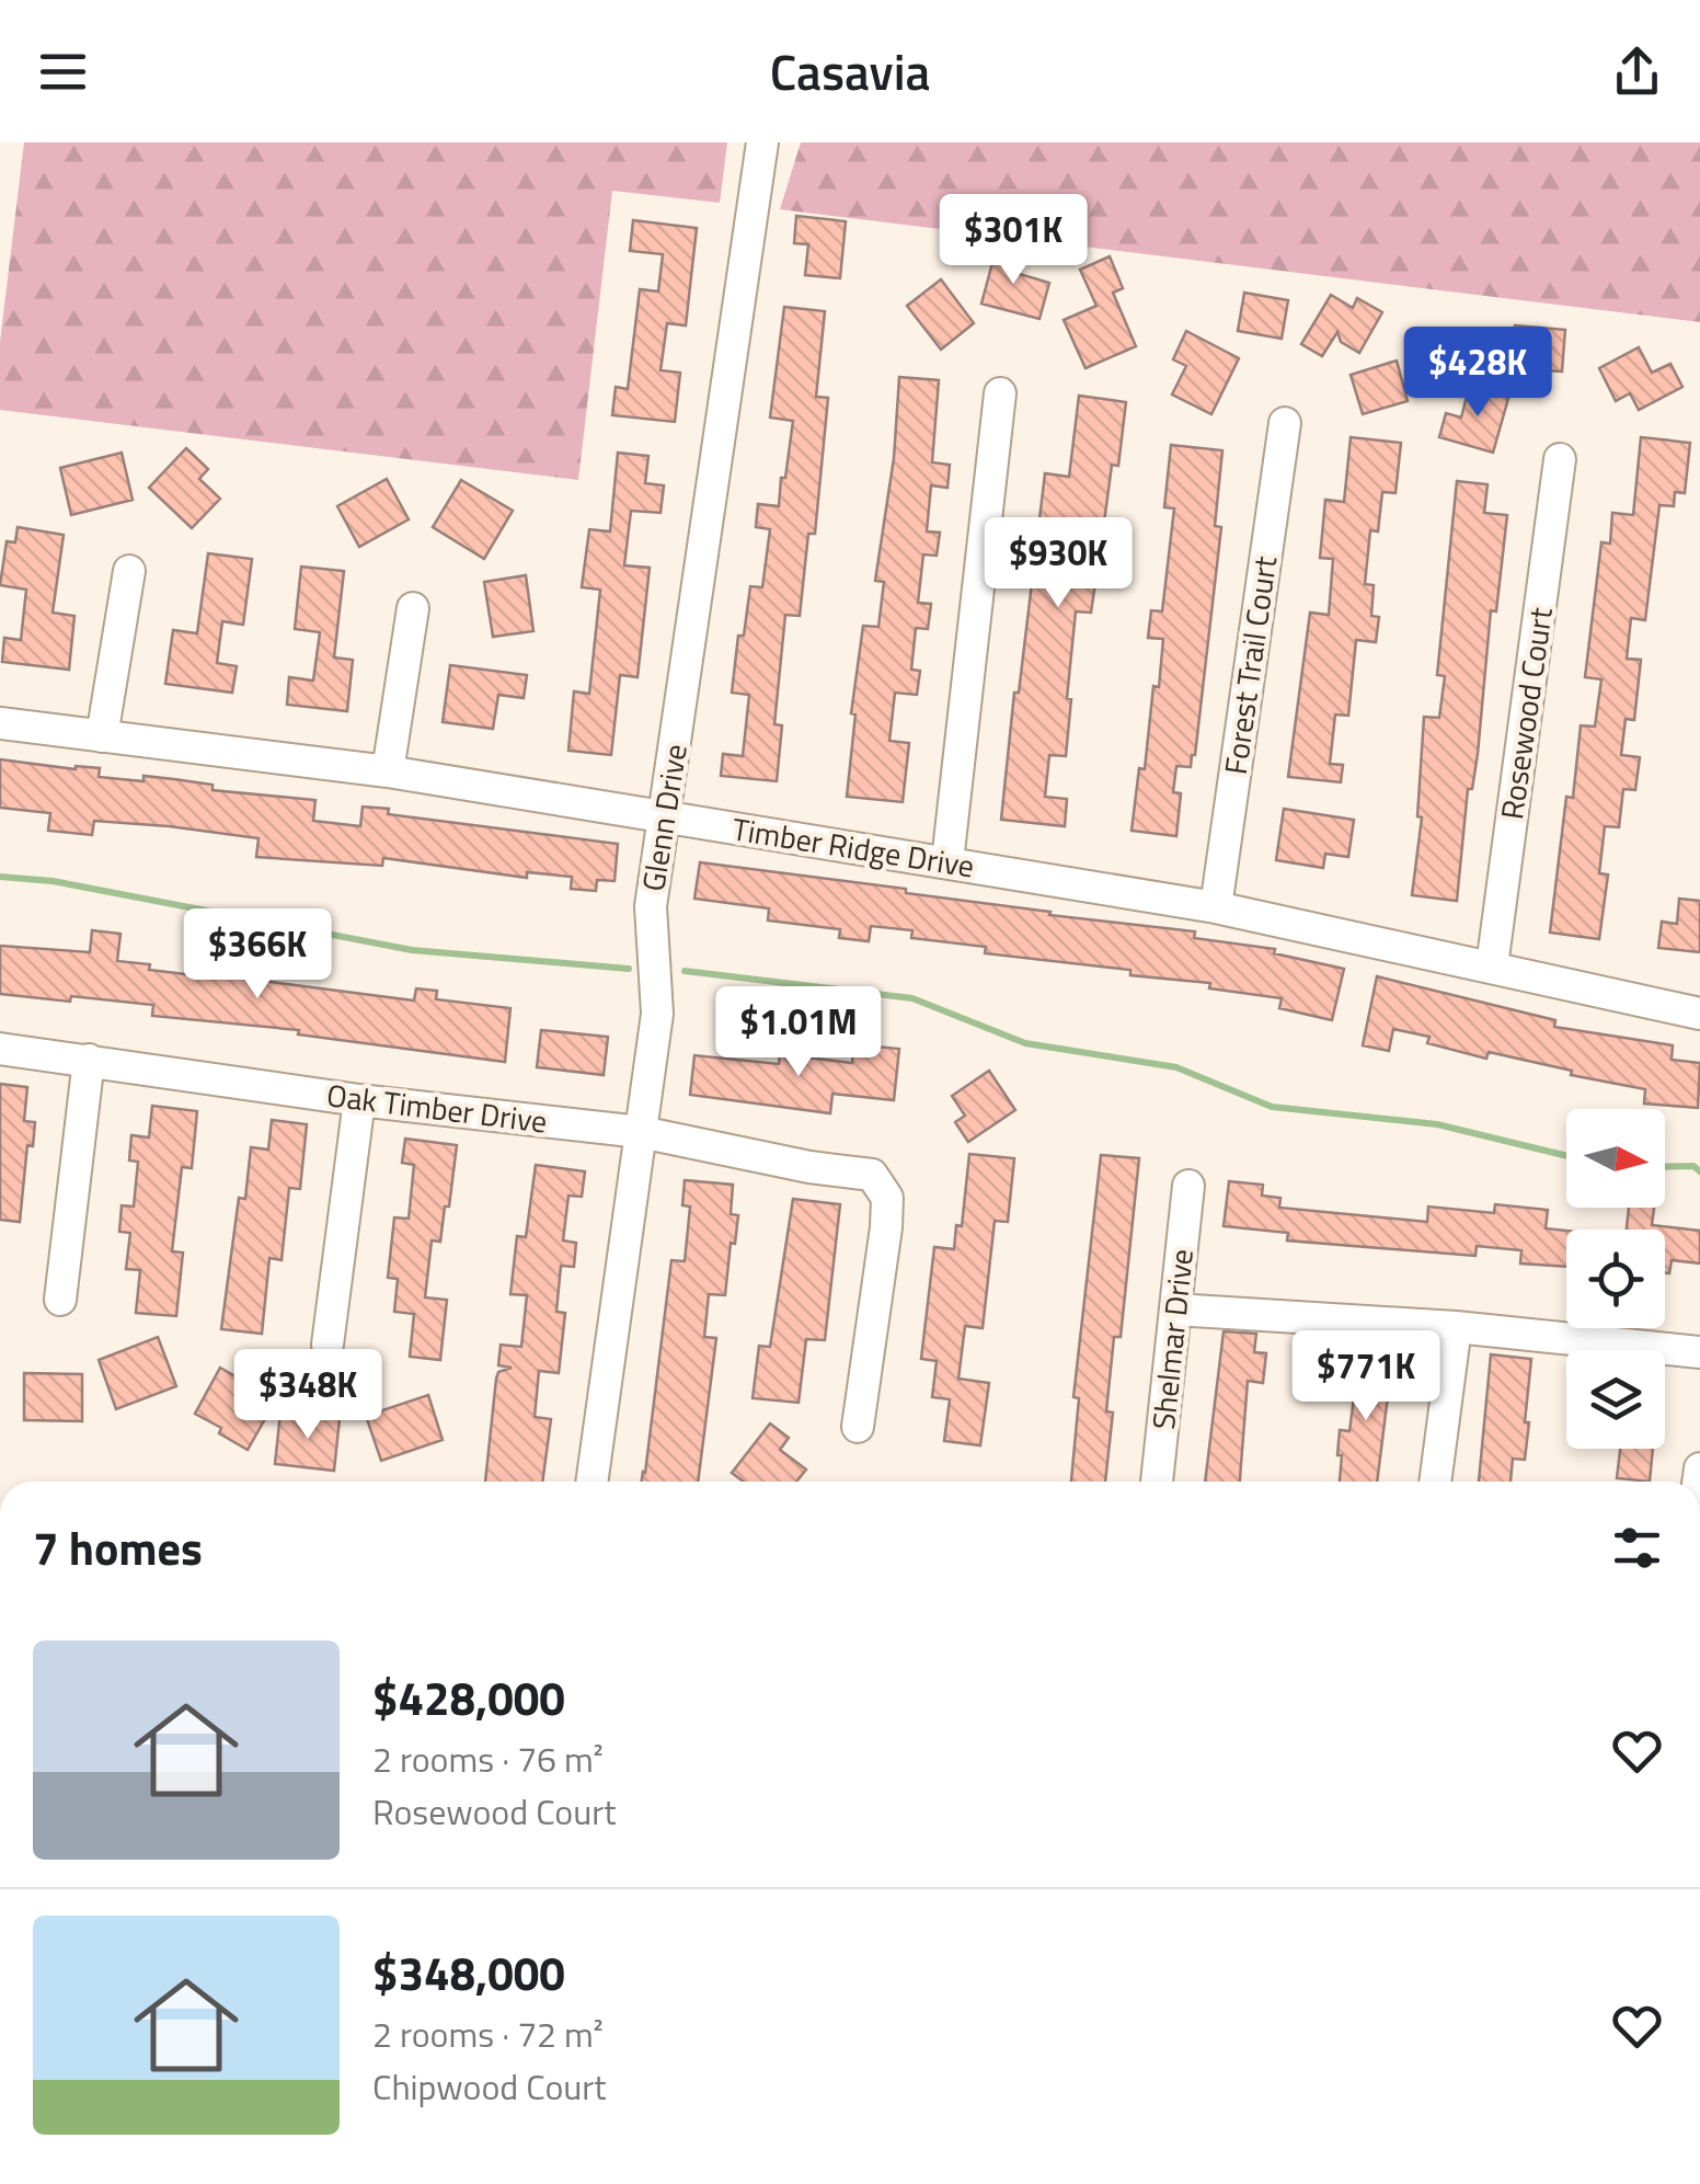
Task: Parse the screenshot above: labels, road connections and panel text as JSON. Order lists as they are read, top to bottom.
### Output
{
  "streets": {
    "street": [
      "Forest Trail Court",
      "Rosewood Court",
      "Glenn Drive",
      "Timber Ridge Drive",
      "Oak Timber Drive",
      "Shelmar Drive"
    ]
  },
  "crossings": [
    ["Forest Trail Court", "Timber Ridge Drive"],
    ["Rosewood Court", "Timber Ridge Drive"],
    ["Glenn Drive", "Timber Ridge Drive"],
    ["Glenn Drive", "Oak Timber Drive"]
  ],
  "north": "right",
  "page": {
    "header": "Casavia",
    "price": [
      "$301K",
      "$428K",
      "$930K",
      "$366K",
      "$1.01M",
      "$771K",
      "$348K"
    ],
    "heading": "7 homes",
    "list": [
      {
        "name": "$428,000",
        "note": "2 rooms · 76 m² · Rosewood Court"
      },
      {
        "name": "$348,000",
        "note": "2 rooms · 72 m² · Chipwood Court"
      }
    ]
  }
}
